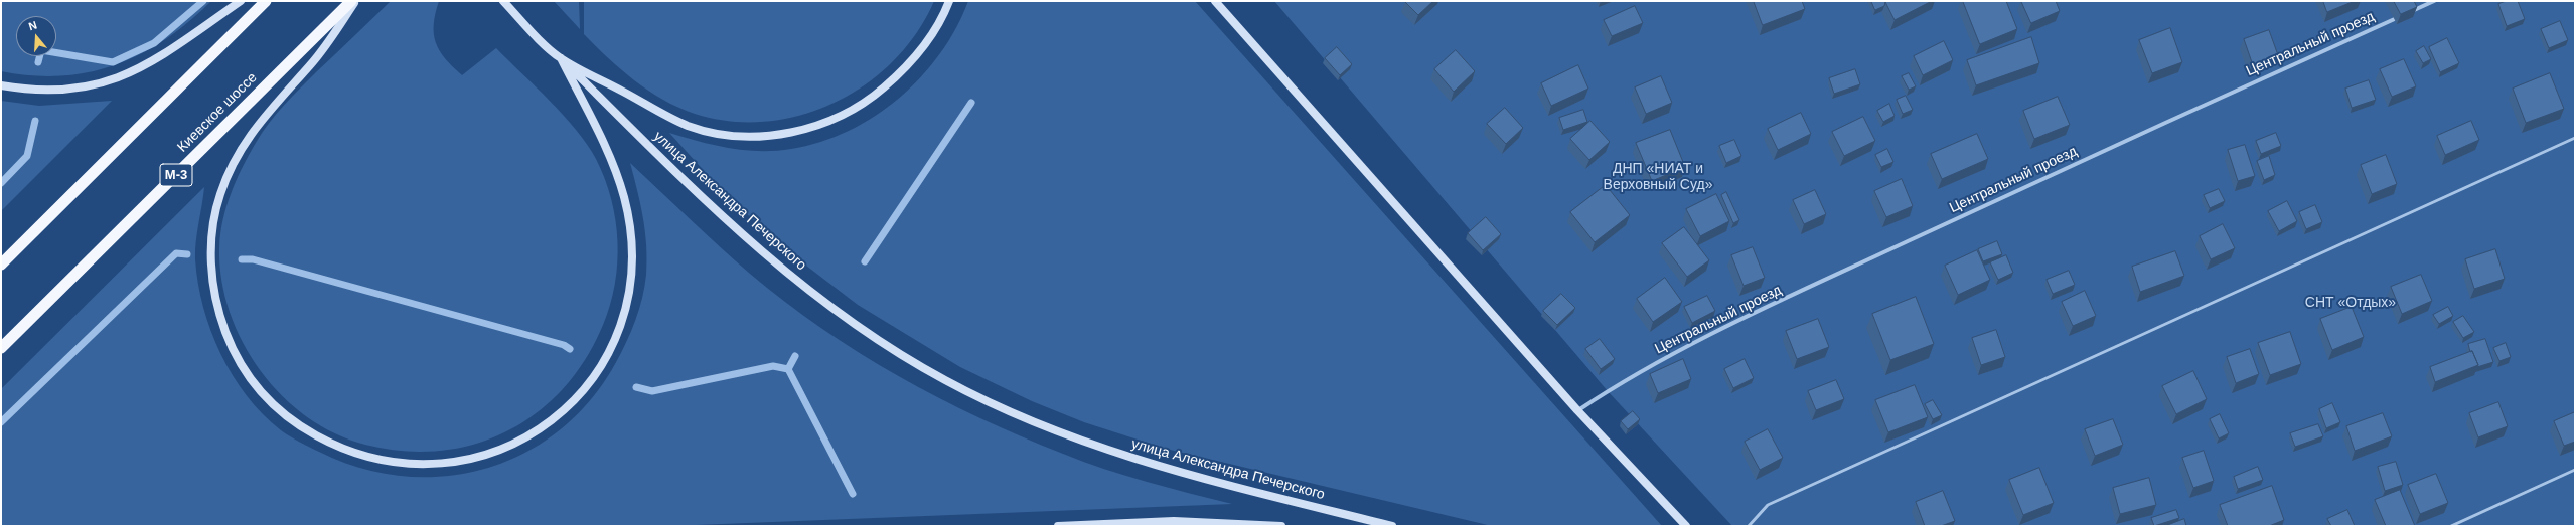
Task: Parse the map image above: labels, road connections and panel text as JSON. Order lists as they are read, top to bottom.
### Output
{
  "streets": {
    "highway": ["Киевское шоссе", "М-3"],
    "main road": ["улица Александра Печерского"],
    "street": ["Центральный проезд"]
  },
  "parks": ["ДНП «НИАТ и Верховный Суд»", "СНТ «Отдых»"],
  "north": "top"
}
